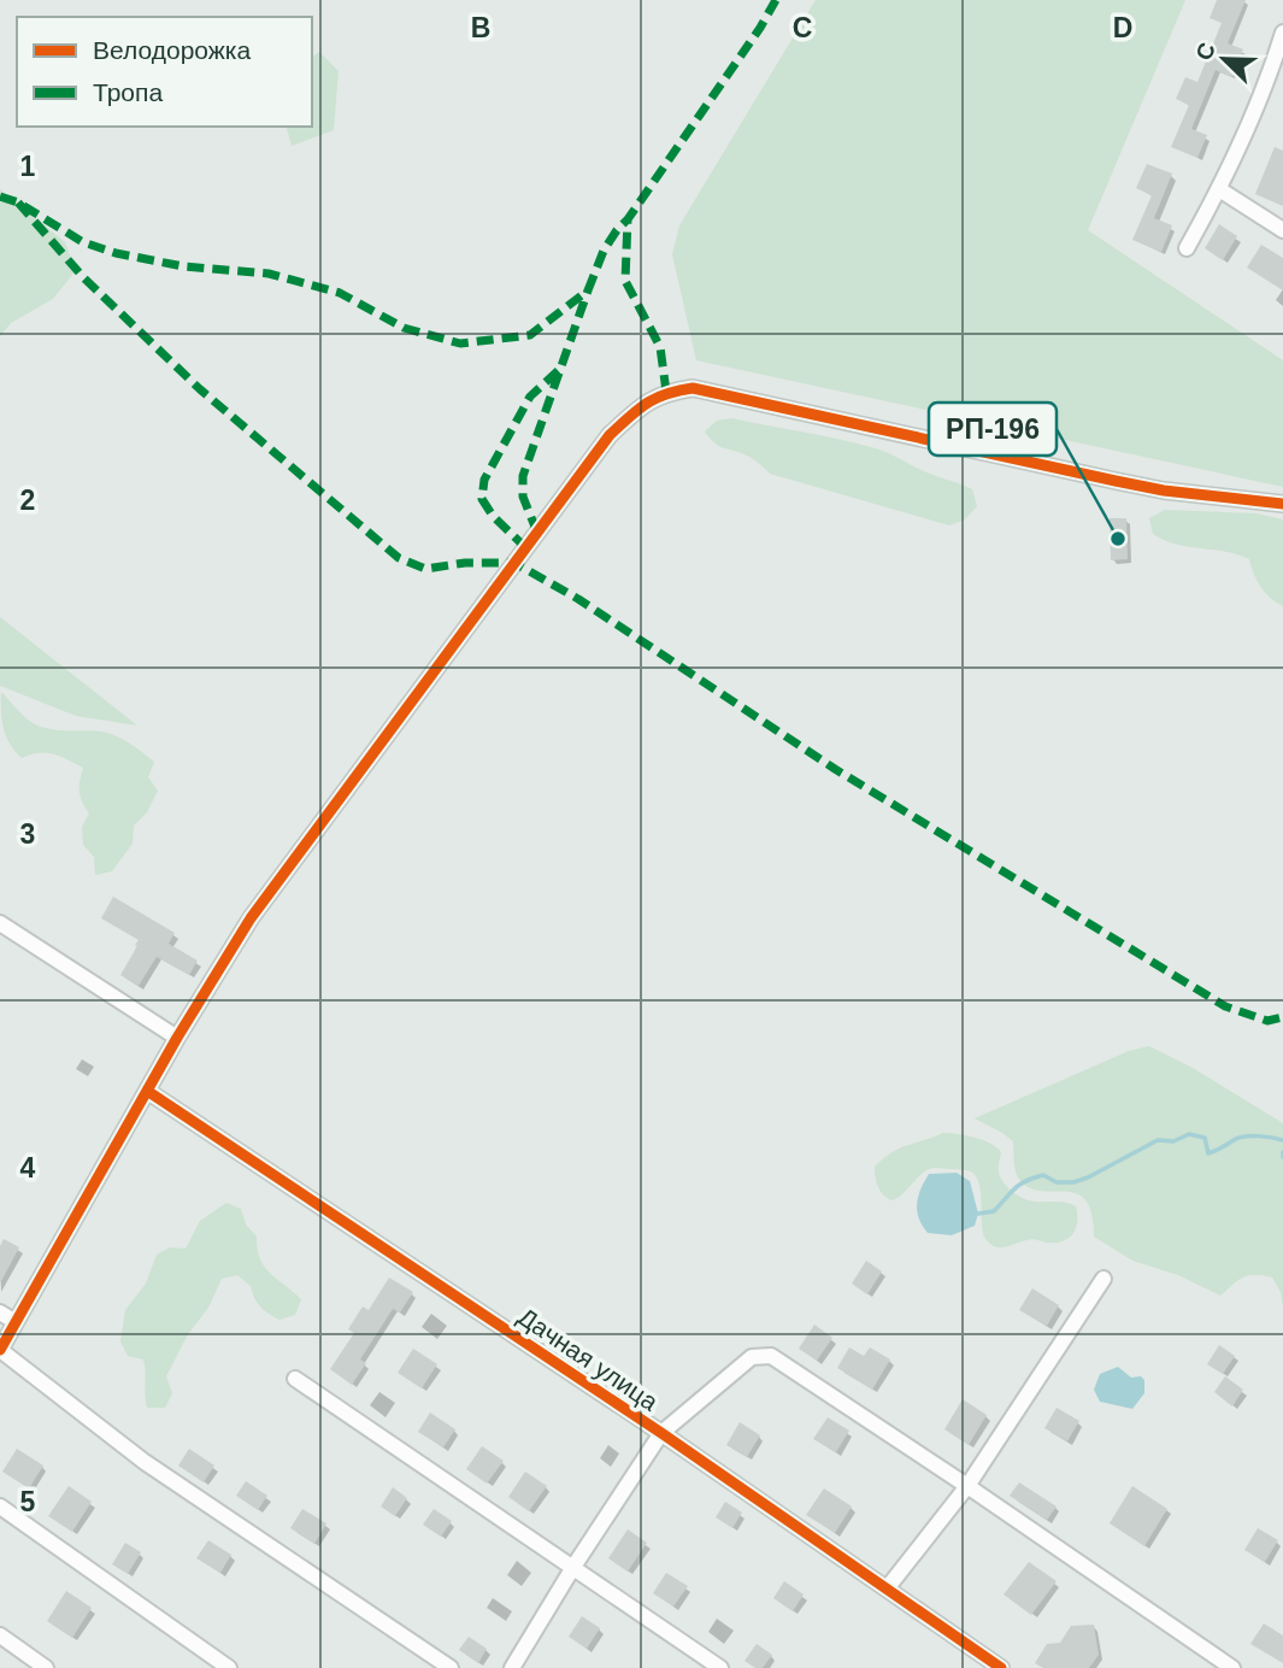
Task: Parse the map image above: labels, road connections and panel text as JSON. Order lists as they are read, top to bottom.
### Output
{
  "streets": {
    "street": ["Дачная улица"]
  },
  "places": ["РП-196"],
  "legend": ["Велодорожка", "Тропа"],
  "north": "top left",
  "grid": {
    "columns": ["B", "C", "D"],
    "rows": [
      "1",
      "2",
      "3",
      "4",
      "5"
    ]
  }
}
